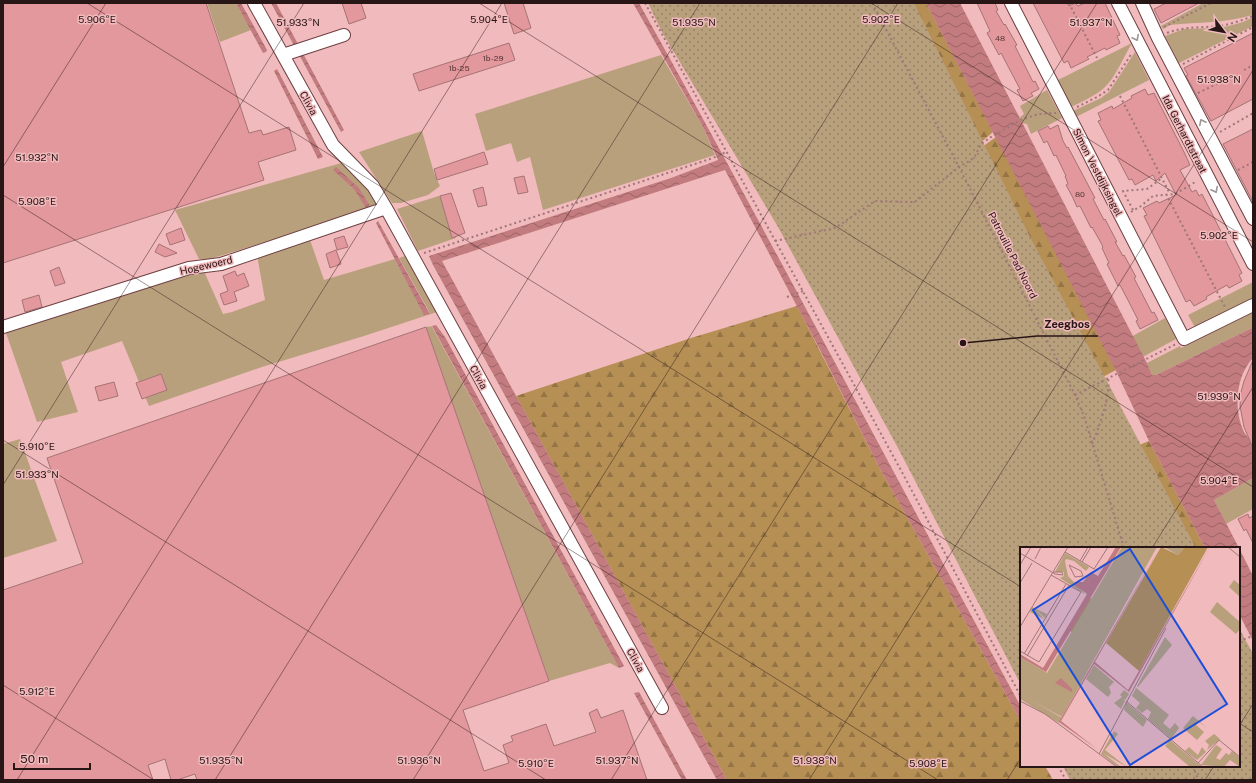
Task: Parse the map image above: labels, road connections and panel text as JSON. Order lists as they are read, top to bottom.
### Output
{
  "streets": {
    "street": [
      "Clivia",
      "Ida Gerhardtstraat",
      "Simon Vestdijksingel",
      "Hogewoerd"
    ],
    "path": ["Patrouille Pad Noord"]
  },
  "crossings": [
    ["Clivia", "Hogewoerd"]
  ],
  "places": ["Zeegbos"],
  "house_numbers": [
    "48",
    "1b-29",
    "1b-25",
    "80"
  ],
  "scale_bar": "50 m",
  "north": "bottom right",
  "coordinates": [
    "5.906°E",
    "5.904°E",
    "5.902°E",
    "51.933°N",
    "51.935°N",
    "51.937°N",
    "51.938°N",
    "51.932°N",
    "5.908°E",
    "51.939°N",
    "5.910°E",
    "5.912°E",
    "51.936°N"
  ]
}
